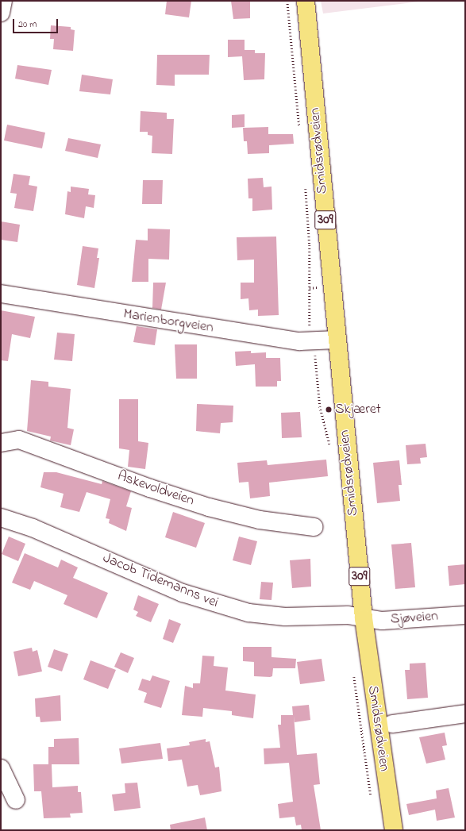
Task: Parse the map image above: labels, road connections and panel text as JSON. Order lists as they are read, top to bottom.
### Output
{
  "streets": {
    "main road": ["Smidsrødveien", "309"],
    "street": [
      "Marienborgveien",
      "Askevoldveien",
      "Jacob Tidemanns vei",
      "Sjøveien"
    ]
  },
  "crossings": [
    ["Smidsrødveien", "Marienborgveien"],
    ["Smidsrødveien", "Jacob Tidemanns vei"],
    ["Smidsrødveien", "Sjøveien"],
    ["Jacob Tidemanns vei", "Sjøveien"]
  ],
  "places": ["Skjæret"],
  "scale_bar": "20 m"
}
